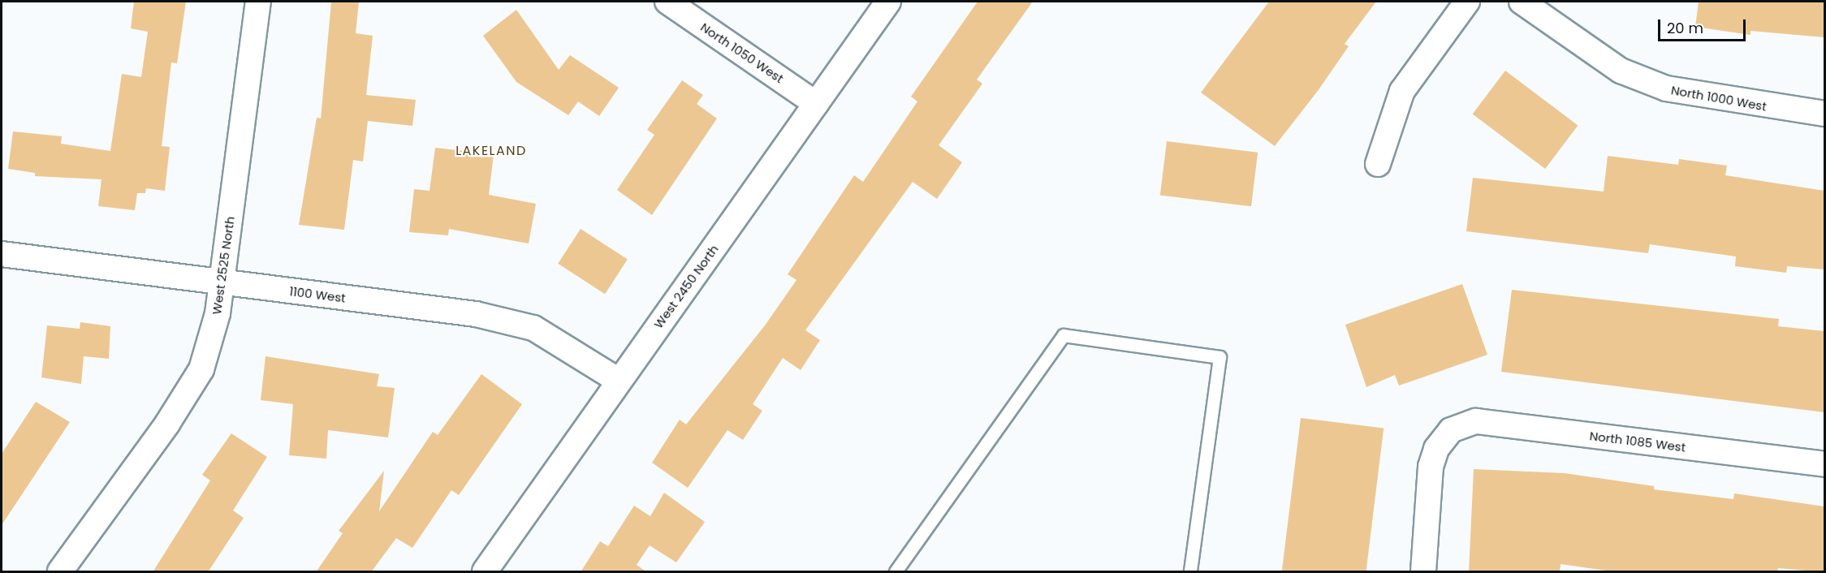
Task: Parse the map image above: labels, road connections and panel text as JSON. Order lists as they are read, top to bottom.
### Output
{
  "streets": {
    "street": [
      "North 1050 West",
      "North 1000 West",
      "West 2525 North",
      "West 2450 North",
      "1100 West",
      "North 1085 West"
    ]
  },
  "crossings": [
    ["North 1050 West", "West 2450 North"],
    ["West 2525 North", "1100 West"],
    ["West 2450 North", "1100 West"]
  ],
  "districts": ["LAKELAND"],
  "scale_bar": "20 m"
}
